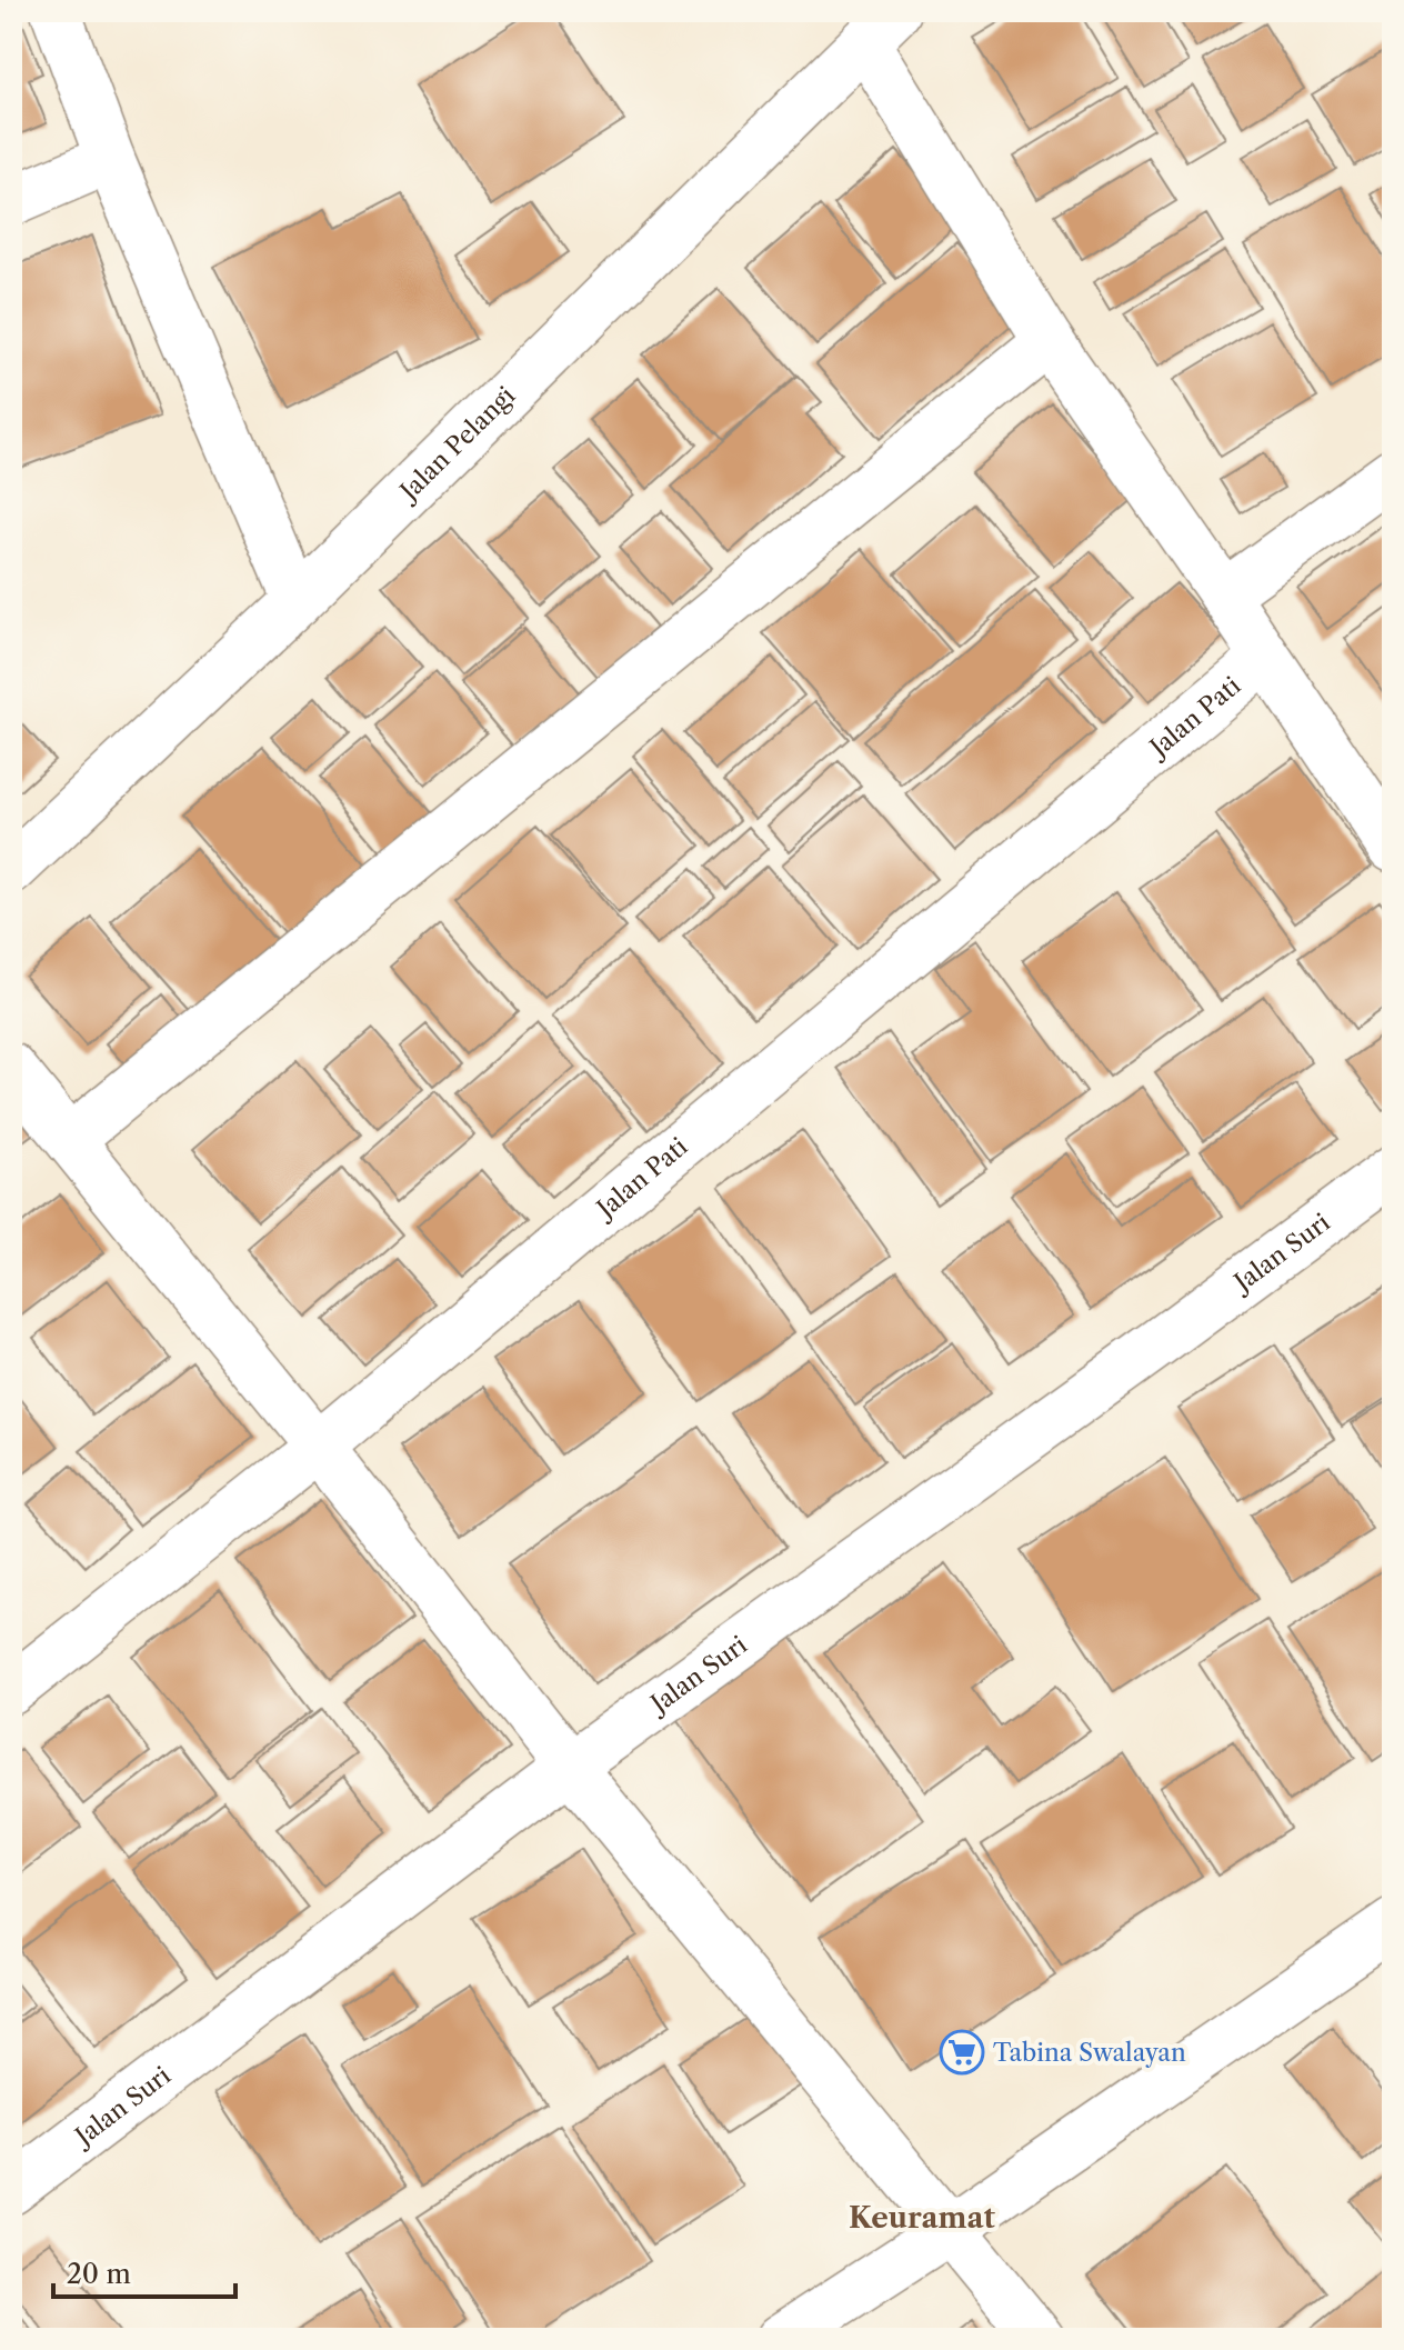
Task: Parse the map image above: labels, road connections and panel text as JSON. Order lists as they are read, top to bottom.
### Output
{
  "streets": {
    "street": ["Jalan Pelangi", "Jalan Pati", "Jalan Suri"]
  },
  "districts": ["Keuramat"],
  "places": {
    "supermarket": ["Tabina Swalayan"]
  },
  "scale_bar": "20 m"
}
